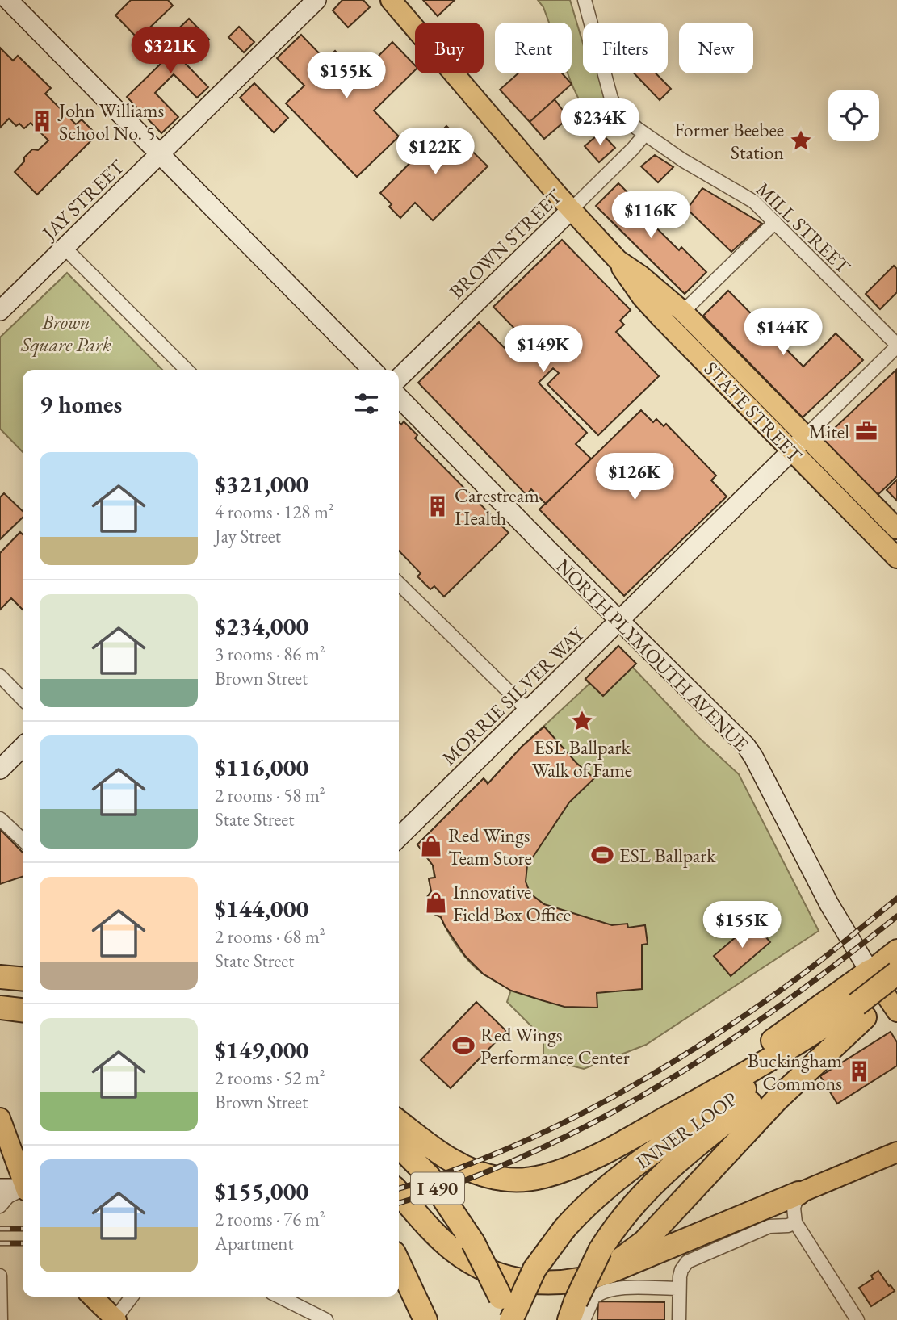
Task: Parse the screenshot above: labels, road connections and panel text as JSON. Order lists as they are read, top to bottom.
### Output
{
  "streets": {
    "highway": ["INNER LOOP", "I 490"],
    "main road": ["STATE STREET", "NORTH PLYMOUTH AVENUE"],
    "street": [
      "JAY STREET",
      "MILL STREET",
      "BROWN STREET",
      "MORRIE SILVER WAY"
    ]
  },
  "crossings": [
    ["MILL STREET", "BROWN STREET"],
    ["BROWN STREET", "STATE STREET"],
    ["STATE STREET", "MORRIE SILVER WAY"],
    ["NORTH PLYMOUTH AVENUE", "MORRIE SILVER WAY"],
    ["INNER LOOP", "I 490"]
  ],
  "parks": ["Brown Square Park"],
  "places": {
    "building": ["John Williams School No. 5", "Carestream Health", "Buckingham Commons"],
    "place": ["Former Beebee Station", "ESL Ballpark Walk of Fame"],
    "office": ["Mitel"],
    "shop": ["Red Wings Team Store", "Innovative Field Box Office"],
    "sports": ["ESL Ballpark", "Red Wings Performance Center"]
  },
  "page": {
    "chip": [
      "Buy",
      "Rent",
      "Filters",
      "New"
    ],
    "price": [
      "$321K",
      "$155K",
      "$234K",
      "$122K",
      "$116K",
      "$144K",
      "$149K",
      "$126K",
      "$155K"
    ],
    "heading": "9 homes",
    "list": [
      {
        "name": "$321,000",
        "note": "4 rooms · 128 m² · Jay Street"
      },
      {
        "name": "$234,000",
        "note": "3 rooms · 86 m² · Brown Street"
      },
      {
        "name": "$116,000",
        "note": "2 rooms · 58 m² · State Street"
      },
      {
        "name": "$144,000",
        "note": "2 rooms · 68 m² · State Street"
      },
      {
        "name": "$149,000",
        "note": "2 rooms · 52 m² · Brown Street"
      },
      {
        "name": "$155,000",
        "note": "2 rooms · 76 m² · Apartment"
      }
    ]
  }
}
